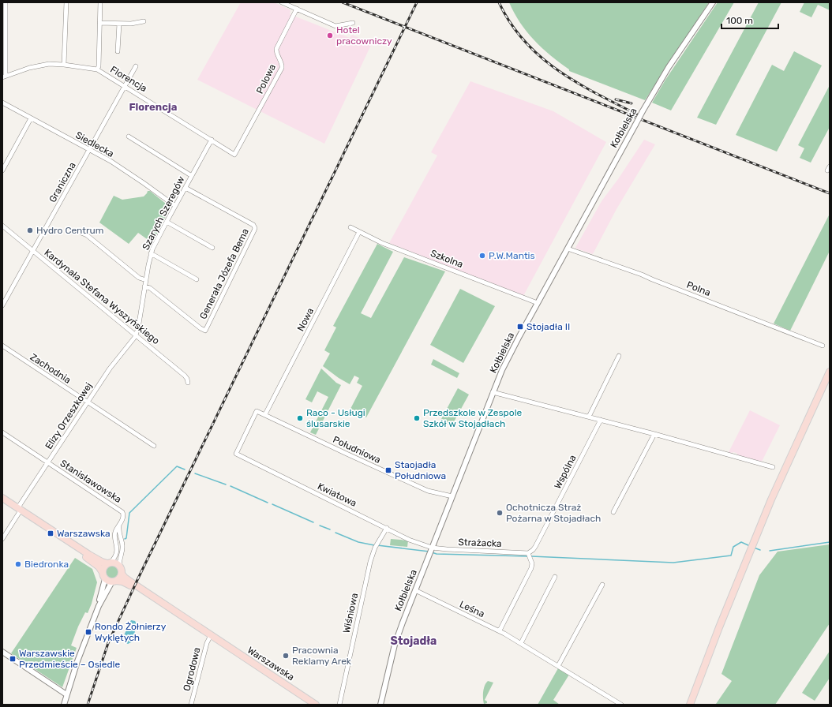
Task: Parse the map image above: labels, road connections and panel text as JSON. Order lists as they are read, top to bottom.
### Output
{
  "streets": {
    "main road": ["Warszawska"],
    "street": [
      "Florencja",
      "Polowa",
      "Kołbielska",
      "Siedlecka",
      "Graniczna",
      "Szarych Szeregów",
      "Szkolna",
      "Generała Józefa Bema",
      "Polna",
      "Kardynała Stefana Wyszyńskiego",
      "Nowa",
      "Zachodnia",
      "Elizy Orzeszkowej",
      "Południowa",
      "Wspólna",
      "Stanisławowska",
      "Kwiatowa",
      "Strażacka",
      "Leśna",
      "Wiśniowa",
      "Ogrodowa"
    ]
  },
  "crossings": [
    ["Florencja", "Polowa"],
    ["Florencja", "Graniczna"],
    ["Florencja", "Szarych Szeregów"],
    ["Kołbielska", "Szkolna"],
    ["Kołbielska", "Polna"],
    ["Kołbielska", "Południowa"],
    ["Kołbielska", "Kwiatowa"],
    ["Kołbielska", "Strażacka"],
    ["Kołbielska", "Leśna"],
    ["Siedlecka", "Graniczna"],
    ["Siedlecka", "Szarych Szeregów"],
    ["Graniczna", "Kardynała Stefana Wyszyńskiego"],
    ["Szarych Szeregów", "Generała Józefa Bema"],
    ["Szarych Szeregów", "Kardynała Stefana Wyszyńskiego"],
    ["Szarych Szeregów", "Elizy Orzeszkowej"],
    ["Szkolna", "Nowa"],
    ["Kardynała Stefana Wyszyńskiego", "Elizy Orzeszkowej"],
    ["Nowa", "Południowa"],
    ["Zachodnia", "Elizy Orzeszkowej"],
    ["Elizy Orzeszkowej", "Stanisławowska"],
    ["Południowa", "Kwiatowa"],
    ["Wspólna", "Strażacka"],
    ["Kwiatowa", "Strażacka"],
    ["Kwiatowa", "Wiśniowa"],
    ["Warszawska", "Ogrodowa"]
  ],
  "districts": ["Florencja", "Stojadła"],
  "places": {
    "other": [
      "Hotel pracowniczy",
      "Hydro Centrum",
      "P.W.Mantis",
      "Raco - Usługi ślusarskie",
      "Przedszkole w Zespole Szkół w Stojadłach",
      "Ochotnicza Straż Pożarna w Stojadłach",
      "Biedronka",
      "Pracownia Reklamy Arek"
    ],
    "transit": [
      "Stojadła II",
      "Staojadła Południowa",
      "Warszawska",
      "Rondo Żołnierzy Wyklętych",
      "Warszawskie Przedmieście – Osiedle"
    ]
  },
  "scale_bar": "100 m"
}
